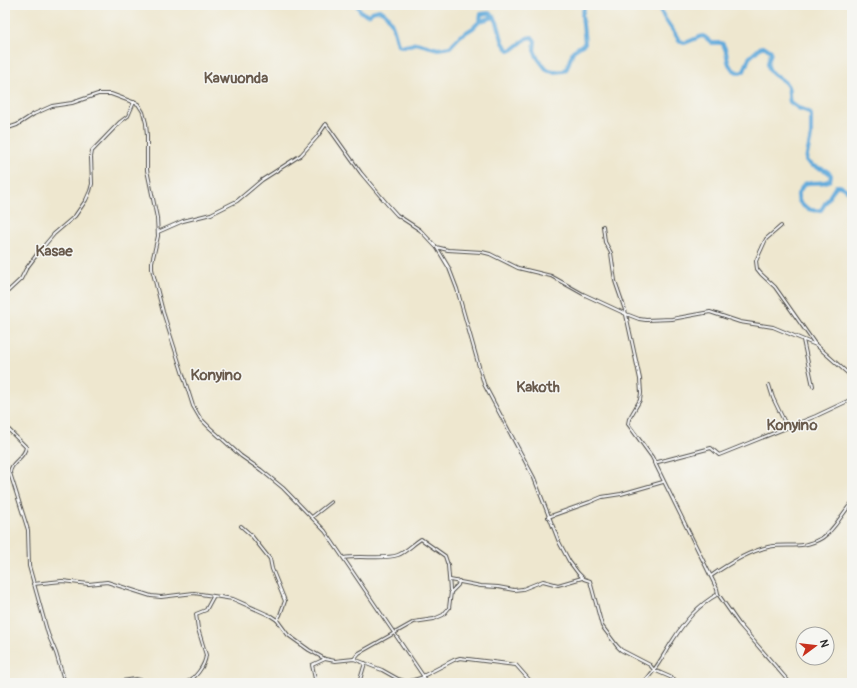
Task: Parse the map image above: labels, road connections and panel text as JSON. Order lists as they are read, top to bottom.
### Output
{
  "districts": [
    "Kawuonda",
    "Kasae",
    "Konyino",
    "Kakoth",
    "Konyino"
  ],
  "north": "right"
}
